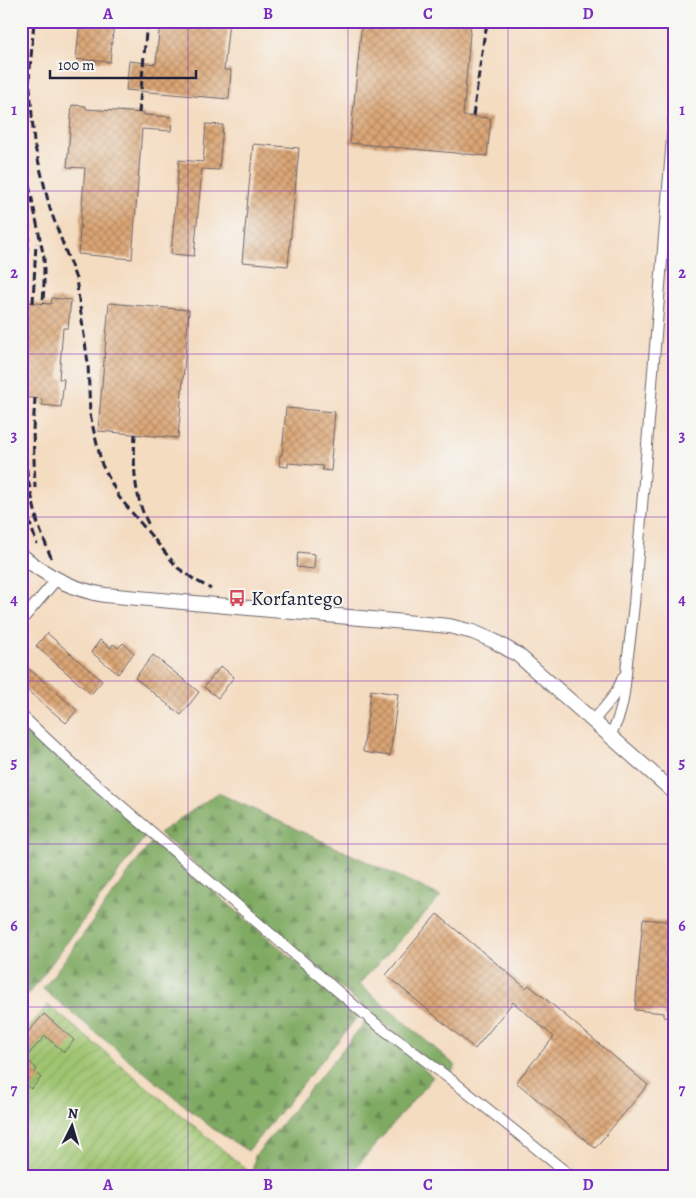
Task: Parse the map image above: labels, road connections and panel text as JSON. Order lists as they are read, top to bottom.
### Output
{
  "places": {
    "bus stop": ["Korfantego"]
  },
  "scale_bar": "100 m",
  "north": "top",
  "grid": {
    "columns": [
      "A",
      "B",
      "C",
      "D"
    ],
    "rows": [
      "1",
      "2",
      "3",
      "4",
      "5",
      "6",
      "7"
    ]
  }
}
